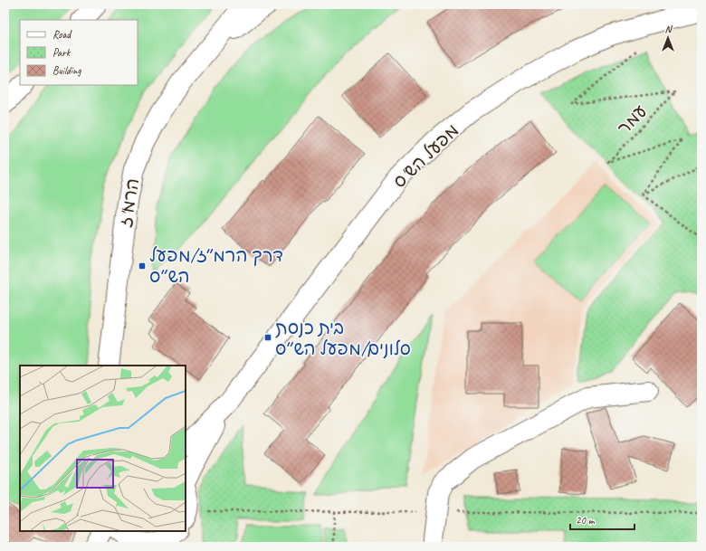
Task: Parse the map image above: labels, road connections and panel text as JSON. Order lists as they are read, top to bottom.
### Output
{
  "streets": {
    "street": ["מפעל הש\"ס", "הרמ\"ז"],
    "path": ["עמר"]
  },
  "crossings": [
    ["עמר", "מפעל הש\"ס"]
  ],
  "places": {
    "transit": ["דרך הרמ״ז/מפעל הש״ס", "בית כנסת סלונים/מפעל הש״ס"]
  },
  "legend": ["Road", "Park", "Building"],
  "scale_bar": "20 m",
  "north": "top"
}
